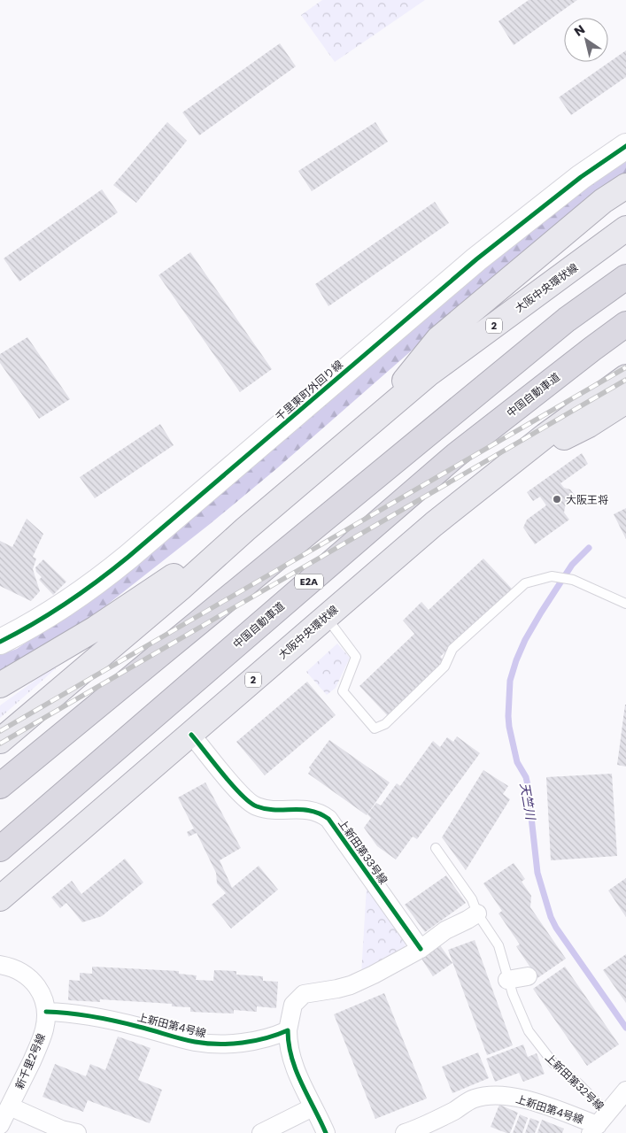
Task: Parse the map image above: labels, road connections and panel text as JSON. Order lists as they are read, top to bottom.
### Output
{
  "streets": {
    "highway": ["中国自動車道", "E2A"],
    "main road": ["大阪中央環状線", "2"],
    "street": [
      "千里東町外回り線",
      "上新田第33号線",
      "上新田第4号線",
      "新千里2号線"
    ],
    "lane": ["上新田第32号線"]
  },
  "crossings": [
    ["大阪中央環状線", "上新田第33号線"],
    ["上新田第4号線", "新千里2号線"],
    ["上新田第4号線", "上新田第32号線"]
  ],
  "water": ["天竺川"],
  "places": ["大阪王将"],
  "north": "top left"
}
